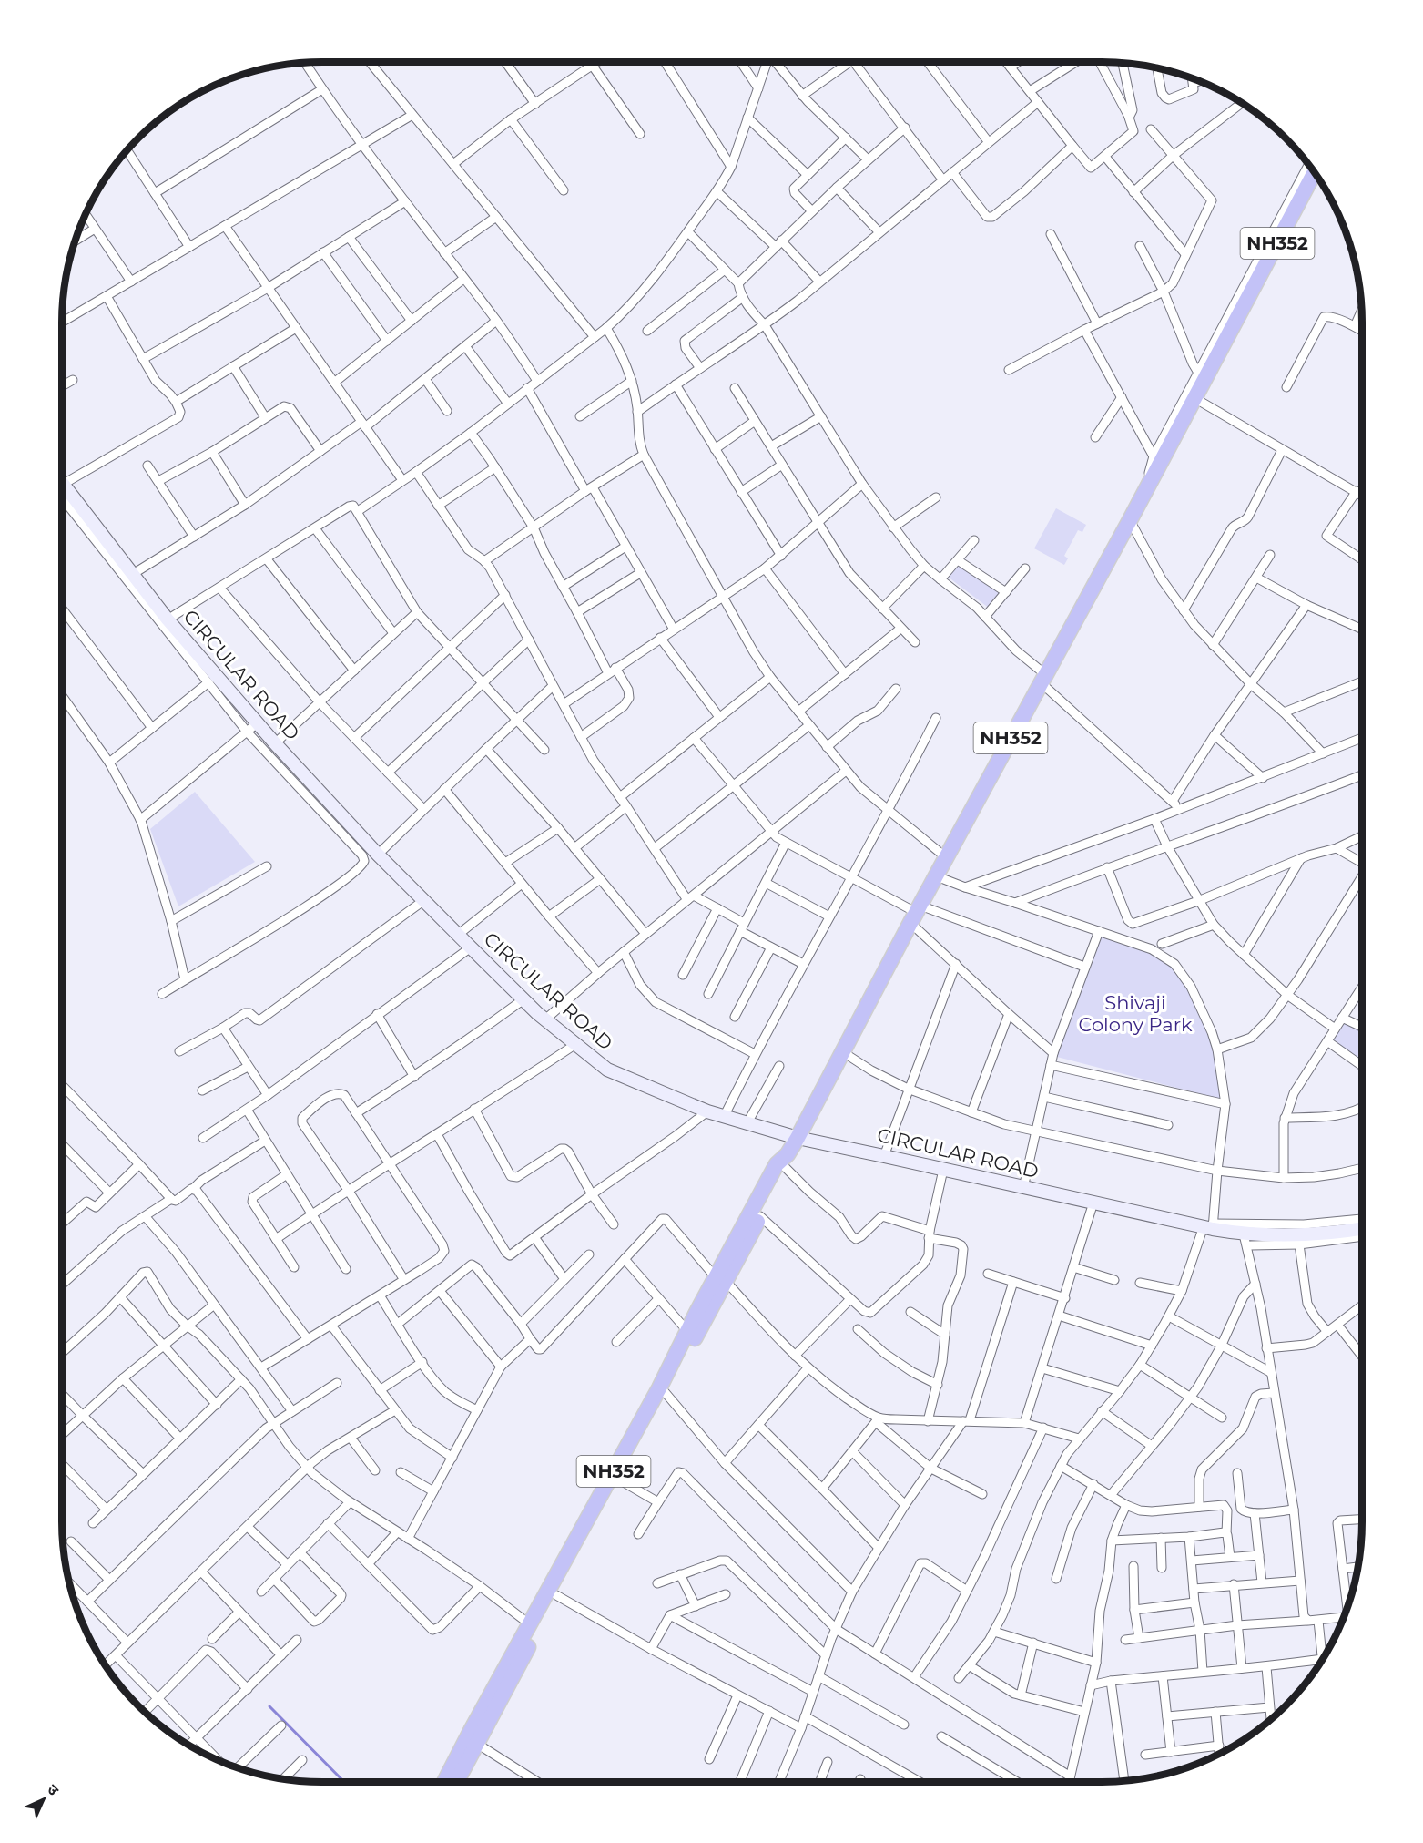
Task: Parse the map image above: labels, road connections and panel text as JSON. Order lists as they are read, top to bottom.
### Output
{
  "streets": {
    "highway": ["NH352"],
    "main road": ["CIRCULAR ROAD"]
  },
  "crossings": [
    ["NH352", "CIRCULAR ROAD"]
  ],
  "parks": ["Shivaji Colony Park"],
  "north": "top right"
}
